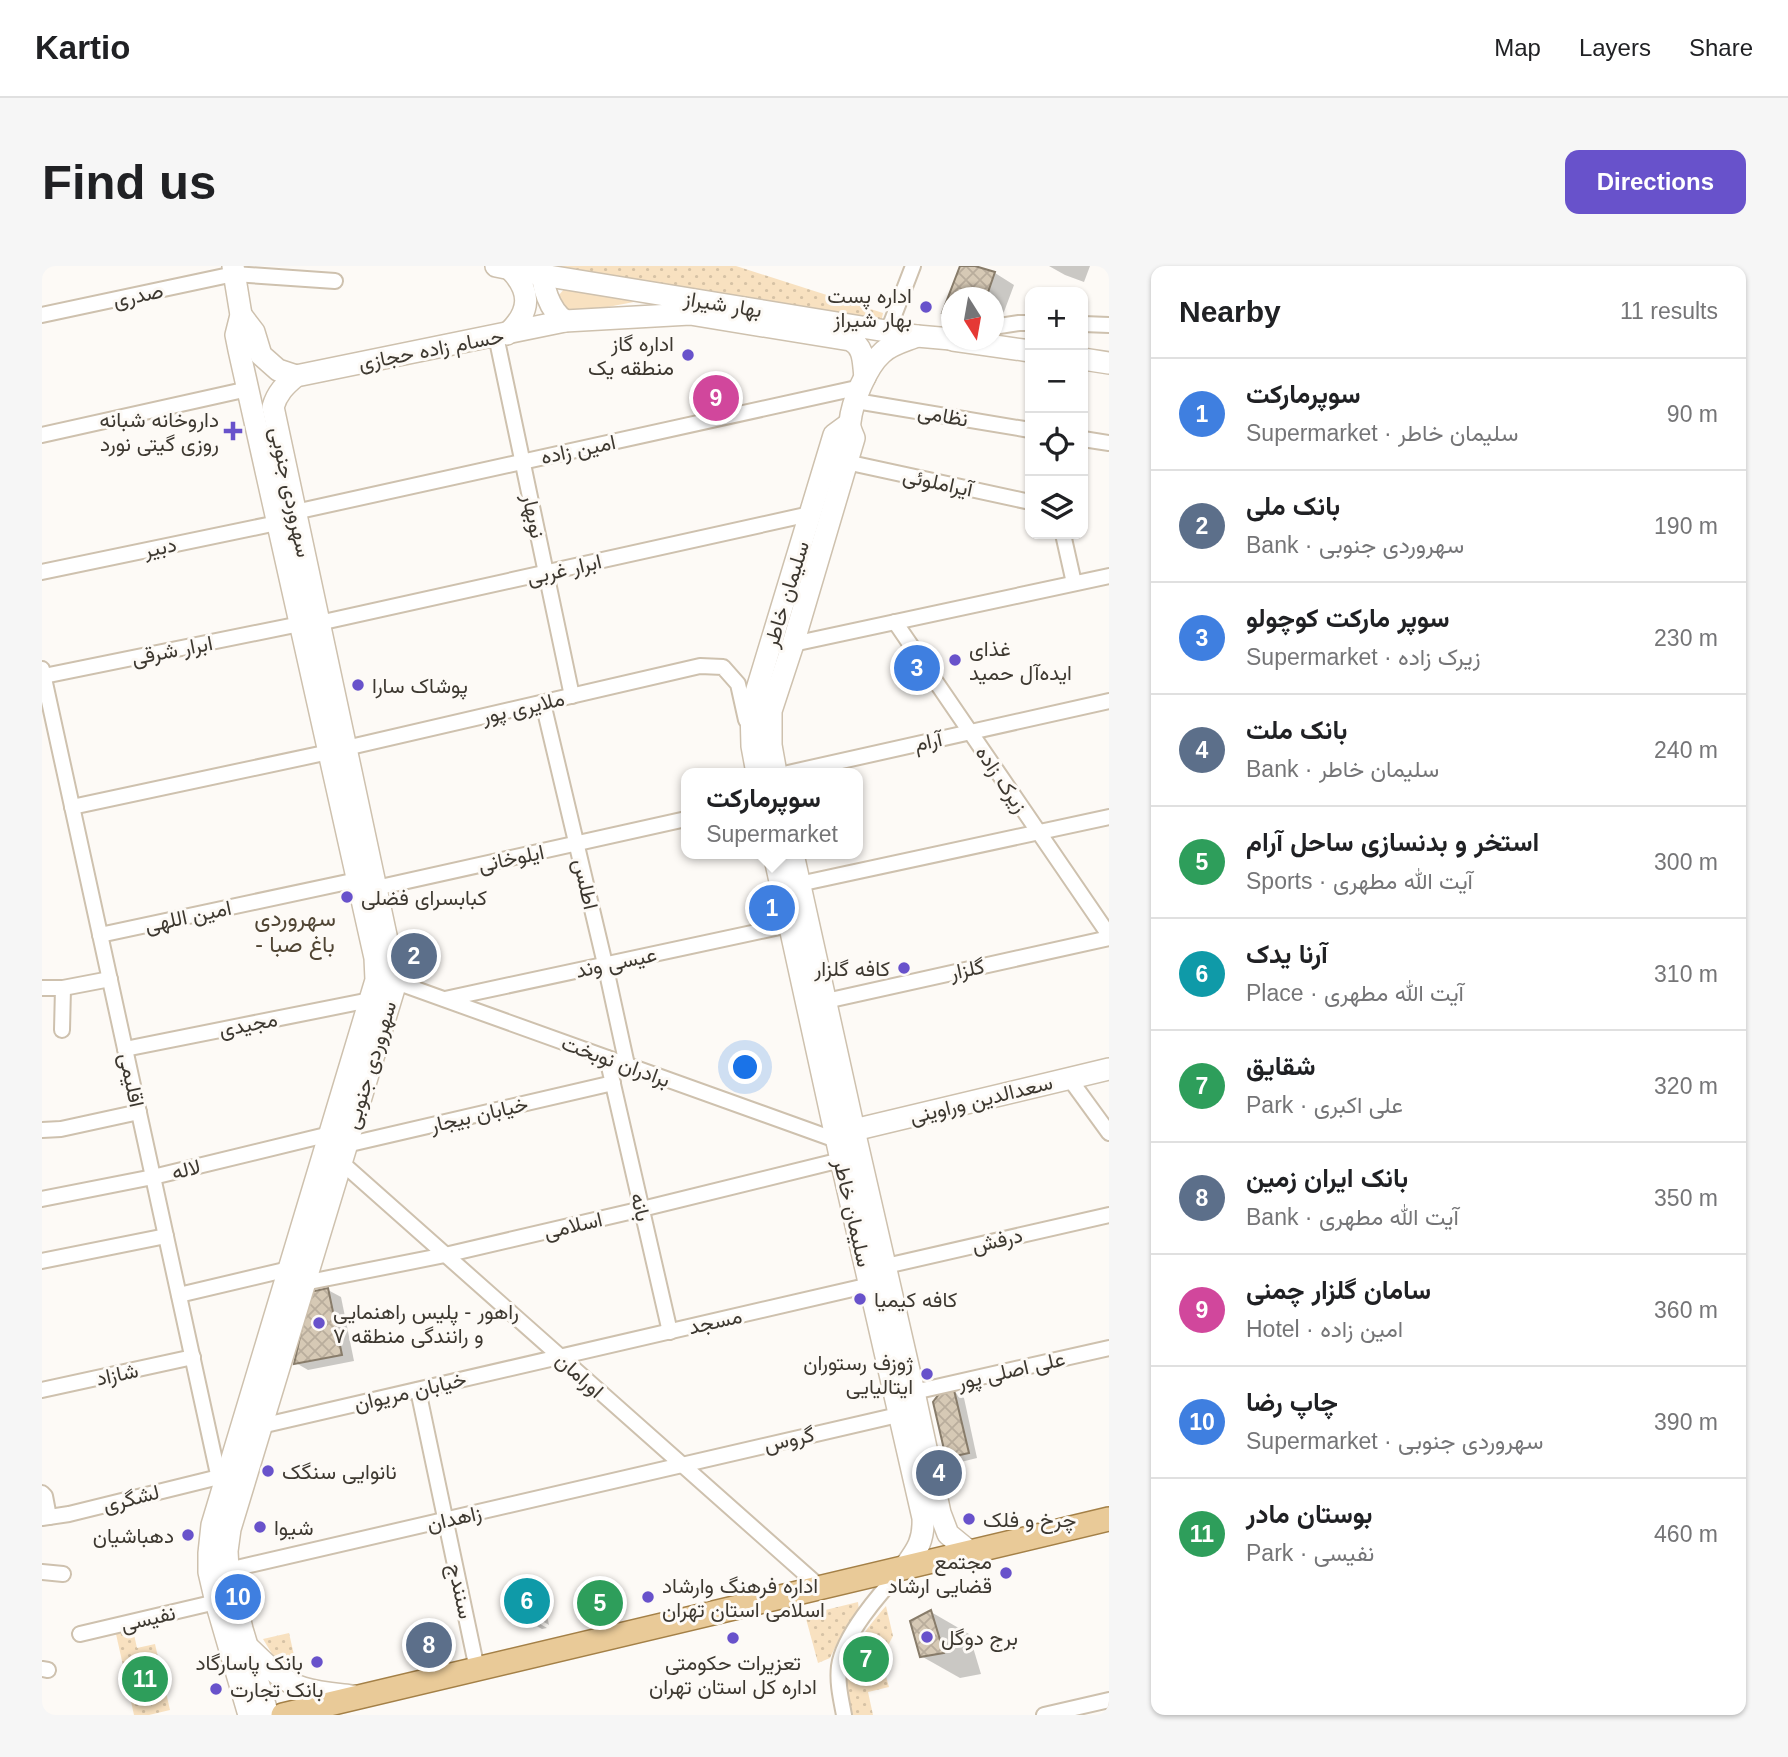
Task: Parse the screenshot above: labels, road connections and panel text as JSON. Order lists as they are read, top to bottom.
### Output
{
  "streets": {
    "main road": [
      "بهار شیراز",
      "حسام زاده حجازی",
      "سهروردی جنوبی",
      "سلیمان خاطر",
      "سعدالدین وراوینی"
    ],
    "street": [
      "صدری",
      "نظامی",
      "امین زاده",
      "آیراملوئی",
      "نوبهار",
      "دبیر",
      "ابرار غربی",
      "ابرار شرقی",
      "ملایری پور",
      "آرام",
      "زیرک زاده",
      "ایلوخانی",
      "اطلس",
      "امین اللهی",
      "عیسی وند",
      "گلزار",
      "مجیدی",
      "برادران نوبخت",
      "اقلیمی",
      "خیابان بیجار",
      "لاله",
      "بانه",
      "اسلامی",
      "درفش",
      "مسجد",
      "علی اصلی پور",
      "شازاد",
      "اورامان",
      "خیابان مریوان",
      "گروس",
      "لشگری",
      "زاهدان",
      "سنندج",
      "نفیسی"
    ]
  },
  "crossings": [
    ["صدری", "سهروردی جنوبی"],
    ["حسام زاده حجازی", "نظامی"],
    ["حسام زاده حجازی", "امین زاده"],
    ["حسام زاده حجازی", "سهروردی جنوبی"],
    ["حسام زاده حجازی", "نوبهار"],
    ["حسام زاده حجازی", "سلیمان خاطر"],
    ["نظامی", "امین زاده"],
    ["نظامی", "سلیمان خاطر"],
    ["امین زاده", "سهروردی جنوبی"],
    ["امین زاده", "نوبهار"],
    ["امین زاده", "دبیر"],
    ["امین زاده", "سلیمان خاطر"],
    ["آیراملوئی", "سلیمان خاطر"],
    ["سهروردی جنوبی", "دبیر"],
    ["سهروردی جنوبی", "ابرار غربی"],
    ["سهروردی جنوبی", "ابرار شرقی"],
    ["سهروردی جنوبی", "ملایری پور"],
    ["سهروردی جنوبی", "ایلوخانی"],
    ["سهروردی جنوبی", "امین اللهی"],
    ["سهروردی جنوبی", "مجیدی"],
    ["سهروردی جنوبی", "برادران نوبخت"],
    ["سهروردی جنوبی", "اقلیمی"],
    ["سهروردی جنوبی", "خیابان بیجار"],
    ["سهروردی جنوبی", "لاله"],
    ["سهروردی جنوبی", "اسلامی"],
    ["سهروردی جنوبی", "اورامان"],
    ["سهروردی جنوبی", "خیابان مریوان"],
    ["سهروردی جنوبی", "لشگری"],
    ["سهروردی جنوبی", "زاهدان"],
    ["سهروردی جنوبی", "نفیسی"],
    ["نوبهار", "ابرار غربی"],
    ["نوبهار", "ملایری پور"],
    ["ابرار غربی", "سلیمان خاطر"],
    ["ابرار غربی", "ابرار شرقی"],
    ["سلیمان خاطر", "ملایری پور"],
    ["سلیمان خاطر", "عیسی وند"],
    ["سلیمان خاطر", "گلزار"],
    ["سلیمان خاطر", "برادران نوبخت"],
    ["سلیمان خاطر", "سعدالدین وراوینی"],
    ["سلیمان خاطر", "اسلامی"],
    ["سلیمان خاطر", "درفش"],
    ["سلیمان خاطر", "مسجد"],
    ["سلیمان خاطر", "علی اصلی پور"],
    ["سلیمان خاطر", "گروس"],
    ["ابرار شرقی", "اقلیمی"],
    ["ملایری پور", "اطلس"],
    ["ملایری پور", "اقلیمی"],
    ["آرام", "زیرک زاده"],
    ["زیرک زاده", "گلزار"],
    ["ایلوخانی", "اطلس"],
    ["ایلوخانی", "امین اللهی"],
    ["اطلس", "عیسی وند"],
    ["اطلس", "برادران نوبخت"],
    ["امین اللهی", "اقلیمی"],
    ["عیسی وند", "برادران نوبخت"],
    ["مجیدی", "اقلیمی"],
    ["برادران نوبخت", "سعدالدین وراوینی"],
    ["برادران نوبخت", "بانه"],
    ["برادران نوبخت", "اسلامی"],
    ["اقلیمی", "لاله"],
    ["اقلیمی", "اسلامی"],
    ["اقلیمی", "شازاد"],
    ["اقلیمی", "لشگری"],
    ["سعدالدین وراوینی", "اسلامی"],
    ["خیابان بیجار", "لاله"],
    ["خیابان بیجار", "بانه"],
    ["خیابان بیجار", "اورامان"],
    ["لاله", "اورامان"],
    ["بانه", "اسلامی"],
    ["بانه", "مسجد"],
    ["اسلامی", "اورامان"],
    ["مسجد", "اورامان"],
    ["مسجد", "خیابان مریوان"],
    ["اورامان", "خیابان مریوان"],
    ["اورامان", "گروس"],
    ["اورامان", "زاهدان"],
    ["خیابان مریوان", "سنندج"],
    ["گروس", "زاهدان"],
    ["زاهدان", "سنندج"]
  ],
  "districts": ["سهروردی - باغ صبا"],
  "places": {
    "other": [
      "اداره پست بهار شیراز",
      "اداره گاز منطقه یک",
      "غذای ایده‌آل حمید",
      "پوشاک سارا",
      "کبابسرای فضلی",
      "کافه گلزار",
      "کافه کیمیا",
      "راهور - پلیس راهنمایی و رانندگی منطقه ۷",
      "ژوزف رستوران ایتالیایی",
      "نانوایی سنگک",
      "چرخ و فلک",
      "شیوا",
      "دهباشیان",
      "مجتمع قضایی ارشاد",
      "اداره فرهنگ وارشاد اسلامی استان تهران",
      "برج دوگل",
      "تعزیرات حکومتی اداره کل استان تهران",
      "بانک پاسارگاد",
      "بانک تجارت"
    ],
    "health": ["داروخانه شبانه روزی گیتی نورد"]
  },
  "north": "bottom",
  "page": {
    "header": "Kartio",
    "nav": ["Map", "Layers", "Share"],
    "buttons": "Directions",
    "title": "Find us",
    "heading": ["Nearby", "11 results"],
    "map_buttons": ["+", "−"],
    "list": [
      {
        "mark": "1",
        "name": "سوپرمارکت",
        "note": "Supermarket · سلیمان خاطر",
        "value": "90 m"
      },
      {
        "mark": "2",
        "name": "بانک ملی",
        "note": "Bank · سهروردی جنوبی",
        "value": "190 m"
      },
      {
        "mark": "3",
        "name": "سوپر مارکت کوچولو",
        "note": "Supermarket · زیرک زاده",
        "value": "230 m"
      },
      {
        "mark": "4",
        "name": "بانک ملت",
        "note": "Bank · سلیمان خاطر",
        "value": "240 m"
      },
      {
        "mark": "5",
        "name": "استخر و بدنسازی ساحل آرام",
        "note": "Sports · آیت الله مطهری",
        "value": "300 m"
      },
      {
        "mark": "6",
        "name": "آرنا یدک",
        "note": "Place · آیت الله مطهری",
        "value": "310 m"
      },
      {
        "mark": "7",
        "name": "شقایق",
        "note": "Park · علی‌ اکبری",
        "value": "320 m"
      },
      {
        "mark": "8",
        "name": "بانک ایران زمین",
        "note": "Bank · آیت الله مطهری",
        "value": "350 m"
      },
      {
        "mark": "9",
        "name": "سامان گلزار چمنی",
        "note": "Hotel · امین زاده",
        "value": "360 m"
      },
      {
        "mark": "10",
        "name": "چاپ رضا",
        "note": "Supermarket · سهروردی جنوبی",
        "value": "390 m"
      },
      {
        "mark": "11",
        "name": "بوستان مادر",
        "note": "Park · نفیسی",
        "value": "460 m"
      }
    ],
    "pins": [
      "9",
      "3",
      "1",
      "2",
      "4",
      "10",
      "6",
      "5",
      "8",
      "7",
      "11"
    ],
    "popup": ["سوپرمارکت", "Supermarket"]
  }
}
